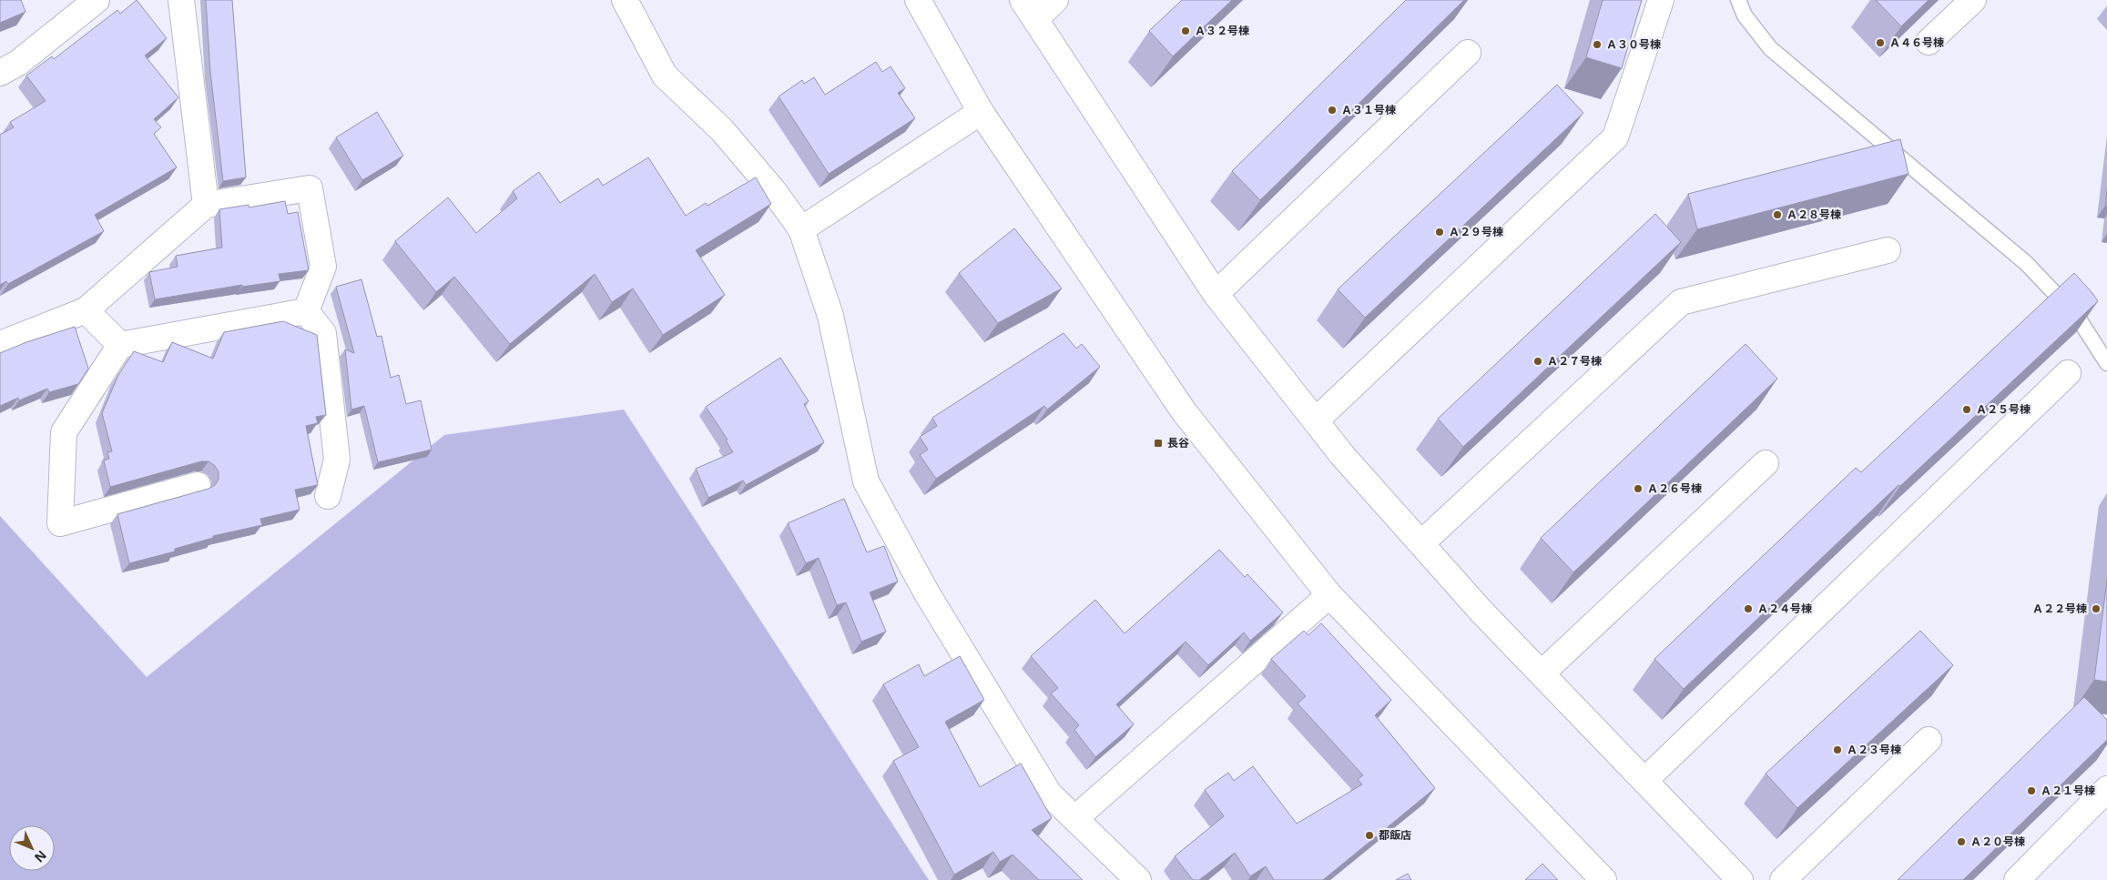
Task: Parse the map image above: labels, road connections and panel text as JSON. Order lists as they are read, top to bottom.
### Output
{
  "places": {
    "other": [
      "Ａ３２号棟",
      "Ａ４６号棟",
      "Ａ３０号棟",
      "Ａ３１号棟",
      "Ａ２８号棟",
      "Ａ２９号棟",
      "Ａ２７号棟",
      "Ａ２５号棟",
      "Ａ２６号棟",
      "Ａ２４号棟",
      "Ａ２２号棟",
      "Ａ２３号棟",
      "Ａ２１号棟",
      "都飯店",
      "Ａ２０号棟"
    ],
    "transit": ["長谷"]
  },
  "north": "bottom right"
}
